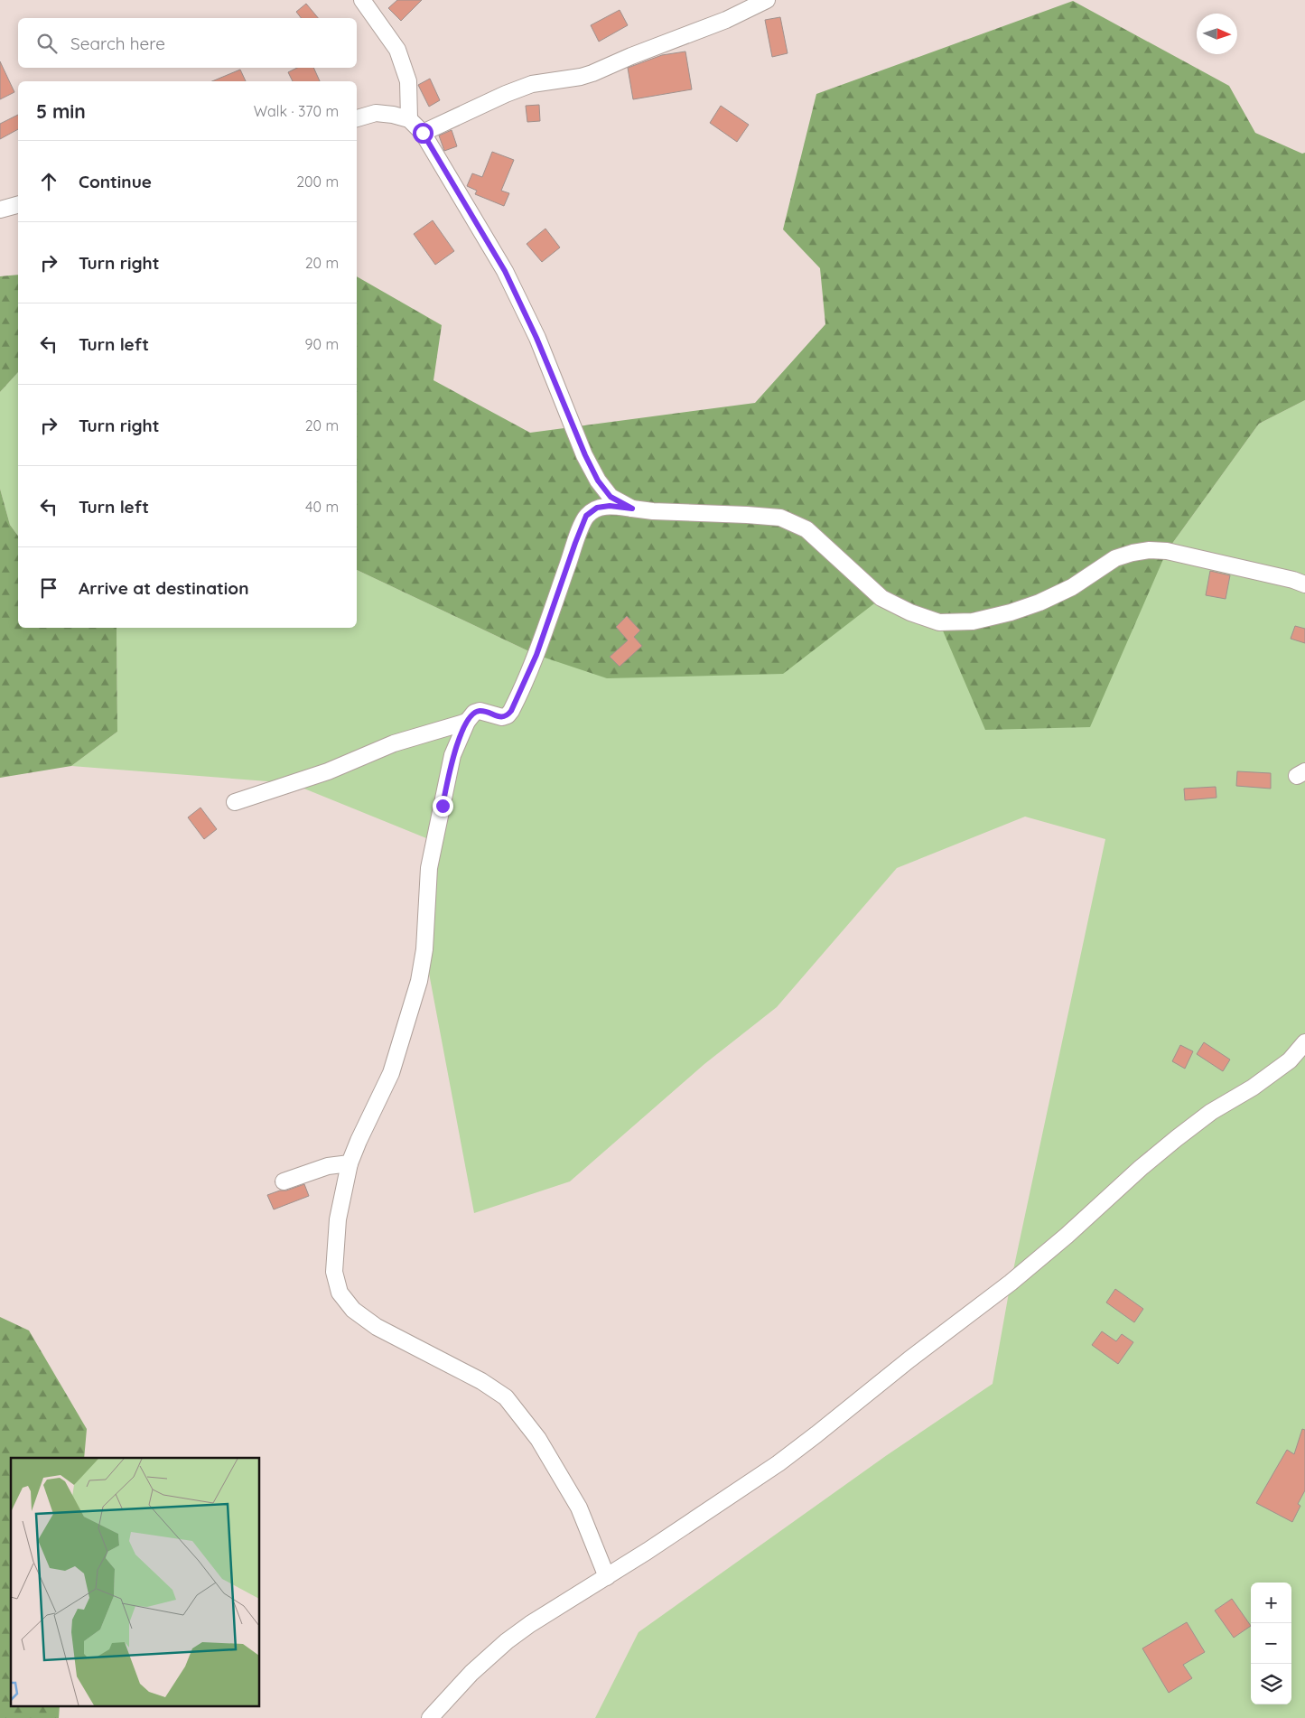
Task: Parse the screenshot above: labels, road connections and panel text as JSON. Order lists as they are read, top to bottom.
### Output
{
  "north": "right",
  "page": {
    "search": "Search here",
    "heading": ["5 min", "Walk · 370 m"],
    "list": [
      ["Continue", "200 m"],
      ["Turn right", "20 m"],
      ["Turn left", "90 m"],
      ["Turn right", "20 m"],
      ["Turn left", "40 m"],
      "Arrive at destination"
    ],
    "map_buttons": ["+", "−"]
  }
}
